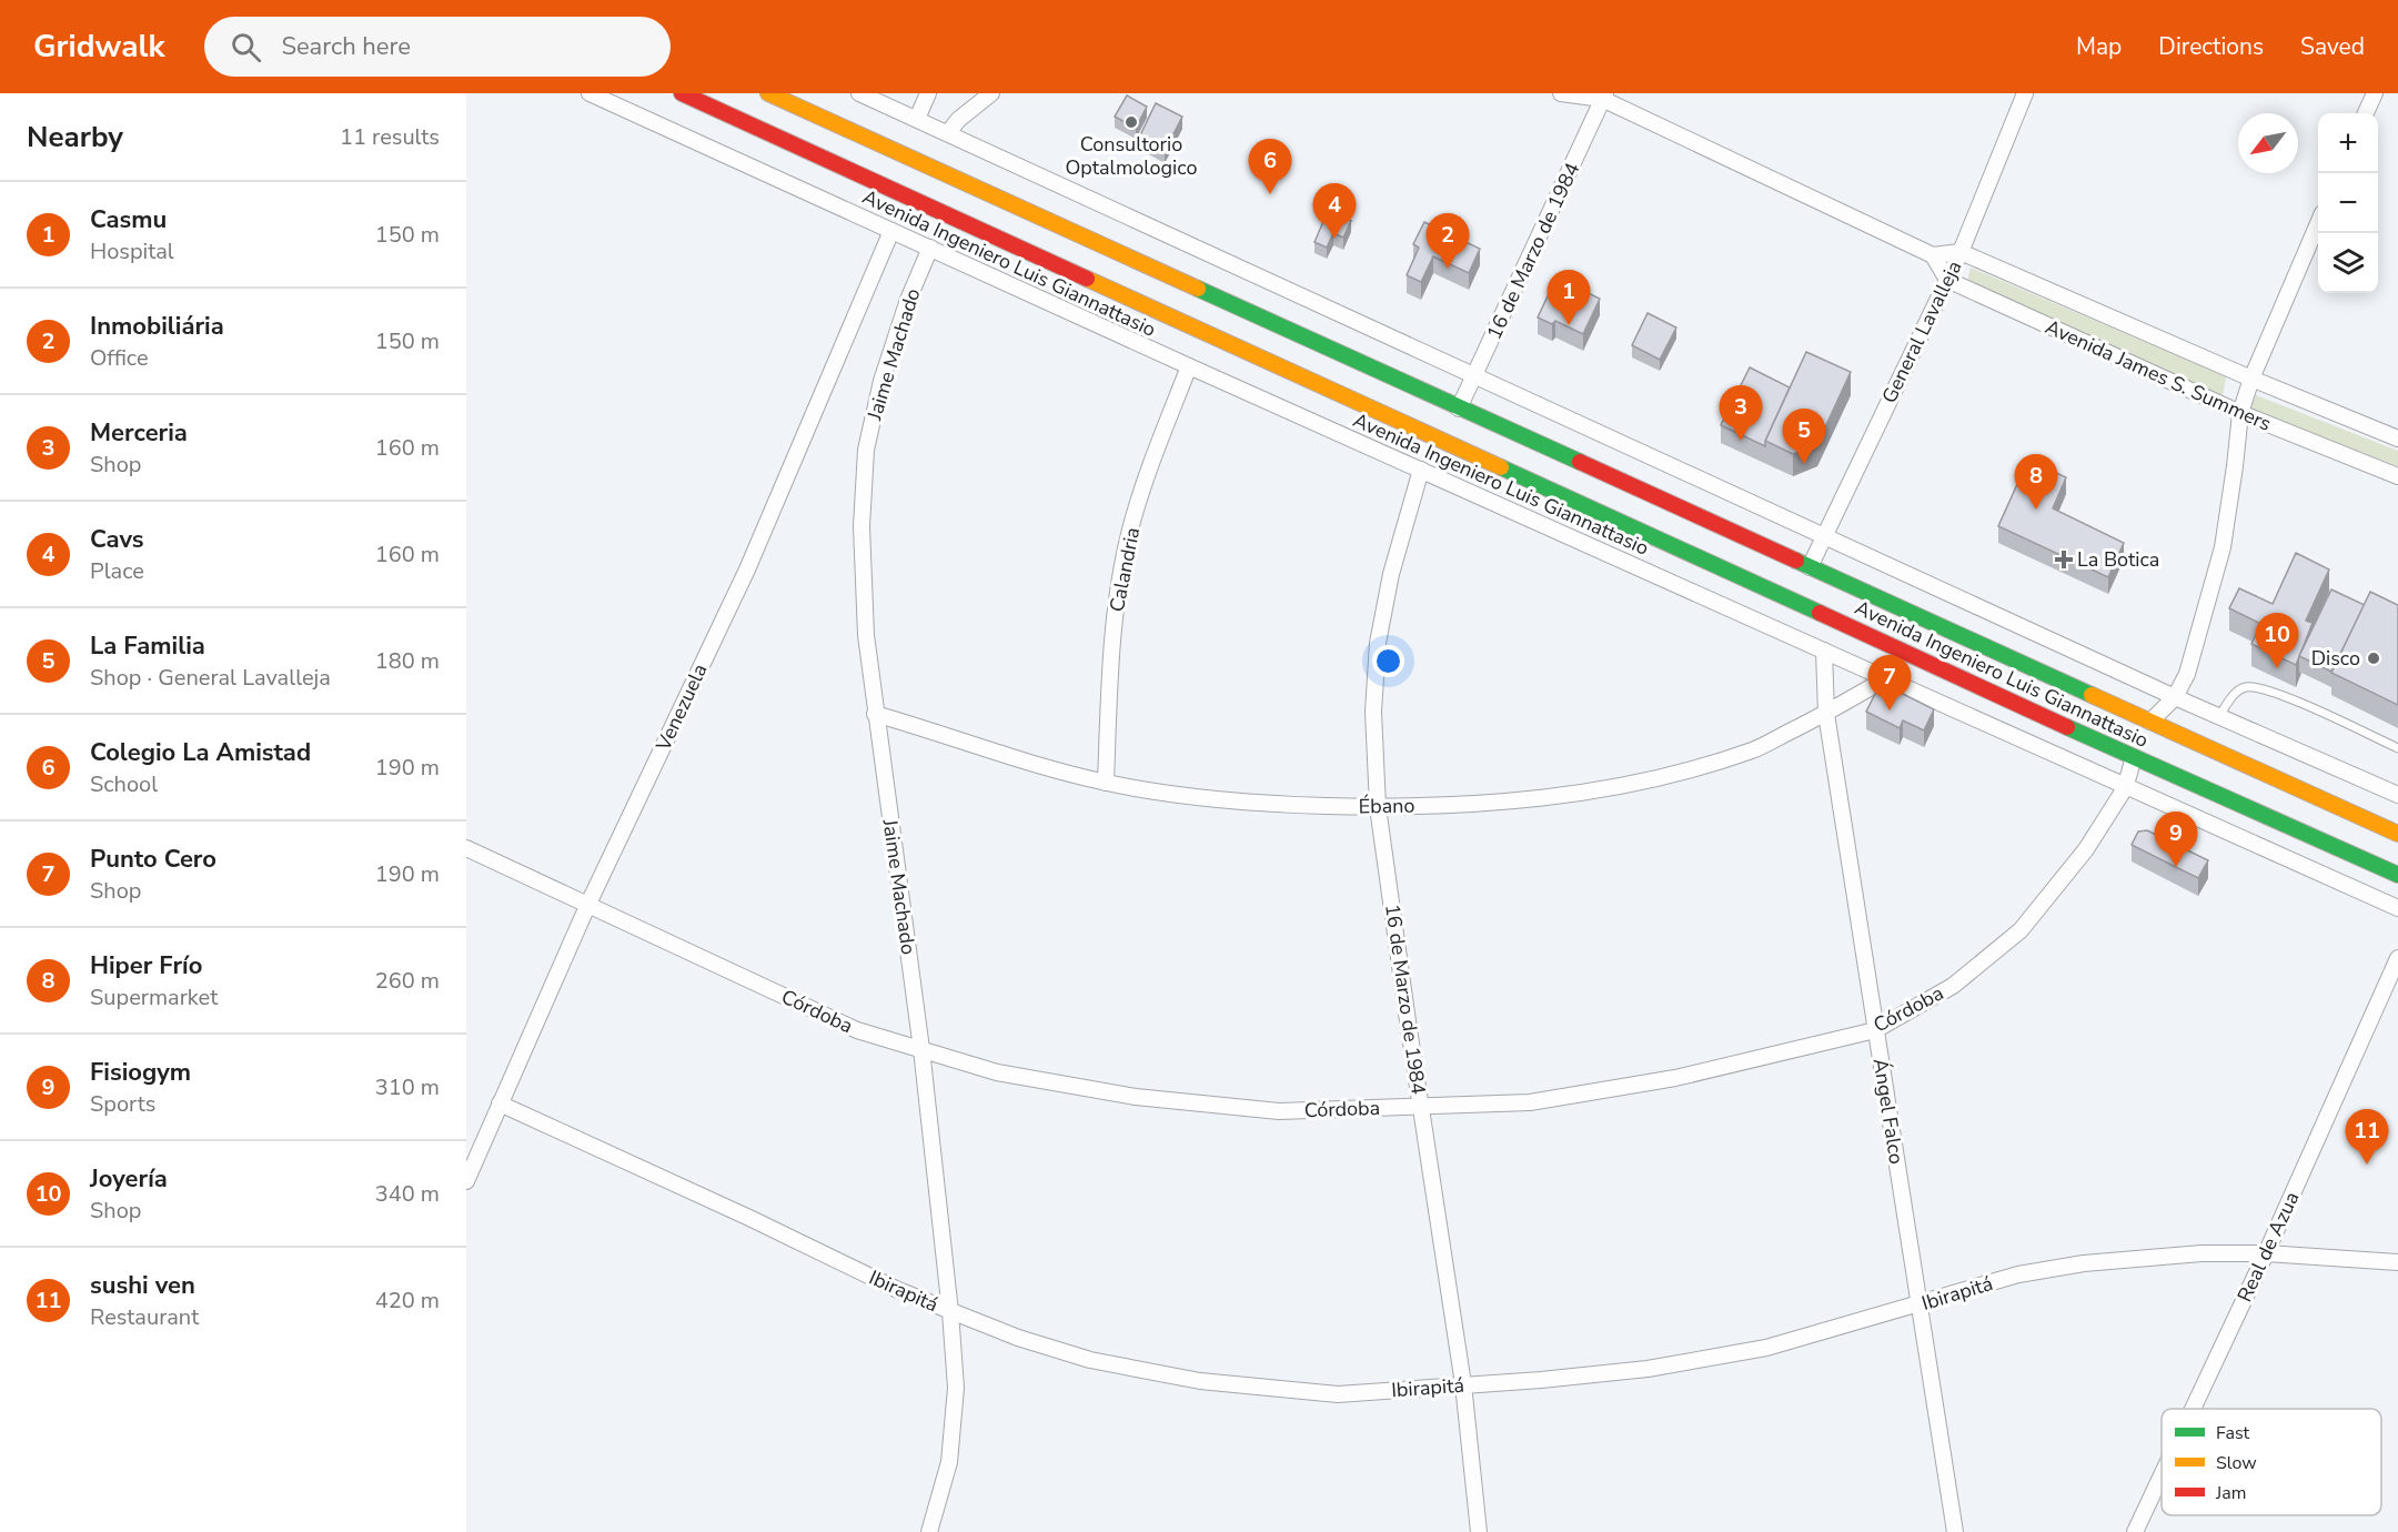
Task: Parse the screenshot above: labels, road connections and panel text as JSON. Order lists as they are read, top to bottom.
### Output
{
  "streets": {
    "main road": ["Avenida Ingeniero Luis Giannattasio"],
    "street": [
      "16 de Marzo de 1984",
      "General Lavalleja",
      "Jaime Machado",
      "Avenida James S. Summers",
      "Calandria",
      "Venezuela",
      "Ébano",
      "Córdoba",
      "Ángel Falco",
      "Real de Azua",
      "Ibirapitá"
    ]
  },
  "crossings": [
    ["16 de Marzo de 1984", "Avenida Ingeniero Luis Giannattasio"],
    ["16 de Marzo de 1984", "Ébano"],
    ["16 de Marzo de 1984", "Córdoba"],
    ["16 de Marzo de 1984", "Ibirapitá"],
    ["Avenida Ingeniero Luis Giannattasio", "General Lavalleja"],
    ["Avenida Ingeniero Luis Giannattasio", "Jaime Machado"],
    ["Avenida Ingeniero Luis Giannattasio", "Calandria"],
    ["Avenida Ingeniero Luis Giannattasio", "Venezuela"],
    ["Avenida Ingeniero Luis Giannattasio", "Ébano"],
    ["Avenida Ingeniero Luis Giannattasio", "Córdoba"],
    ["Avenida Ingeniero Luis Giannattasio", "Ángel Falco"],
    ["General Lavalleja", "Avenida James S. Summers"],
    ["Jaime Machado", "Ébano"],
    ["Jaime Machado", "Córdoba"],
    ["Jaime Machado", "Ibirapitá"],
    ["Calandria", "Ébano"],
    ["Venezuela", "Córdoba"],
    ["Venezuela", "Ibirapitá"],
    ["Ébano", "Ángel Falco"],
    ["Córdoba", "Ángel Falco"],
    ["Ángel Falco", "Ibirapitá"],
    ["Real de Azua", "Ibirapitá"]
  ],
  "places": {
    "other": ["Consultorio Optalmologico", "Disco"],
    "health": ["La Botica"]
  },
  "legend": ["Fast", "Slow", "Jam"],
  "north": "bottom left",
  "page": {
    "header": "Gridwalk",
    "search": "Search here",
    "nav": ["Map", "Directions", "Saved"],
    "heading": ["Nearby", "11 results"],
    "map_buttons": ["+", "−"],
    "pins": [
      "6",
      "4",
      "2",
      "1",
      "3",
      "5",
      "8",
      "10",
      "7",
      "9",
      "11"
    ],
    "list": [
      {
        "mark": "1",
        "name": "Casmu",
        "note": "Hospital",
        "value": "150 m"
      },
      {
        "mark": "2",
        "name": "Inmobiliária",
        "note": "Office",
        "value": "150 m"
      },
      {
        "mark": "3",
        "name": "Merceria",
        "note": "Shop",
        "value": "160 m"
      },
      {
        "mark": "4",
        "name": "Cavs",
        "note": "Place",
        "value": "160 m"
      },
      {
        "mark": "5",
        "name": "La Familia",
        "note": "Shop · General Lavalleja",
        "value": "180 m"
      },
      {
        "mark": "6",
        "name": "Colegio La Amistad",
        "note": "School",
        "value": "190 m"
      },
      {
        "mark": "7",
        "name": "Punto Cero",
        "note": "Shop",
        "value": "190 m"
      },
      {
        "mark": "8",
        "name": "Hiper Frío",
        "note": "Supermarket",
        "value": "260 m"
      },
      {
        "mark": "9",
        "name": "Fisiogym",
        "note": "Sports",
        "value": "310 m"
      },
      {
        "mark": "10",
        "name": "Joyería",
        "note": "Shop",
        "value": "340 m"
      },
      {
        "mark": "11",
        "name": "sushi ven",
        "note": "Restaurant",
        "value": "420 m"
      }
    ]
  }
}
